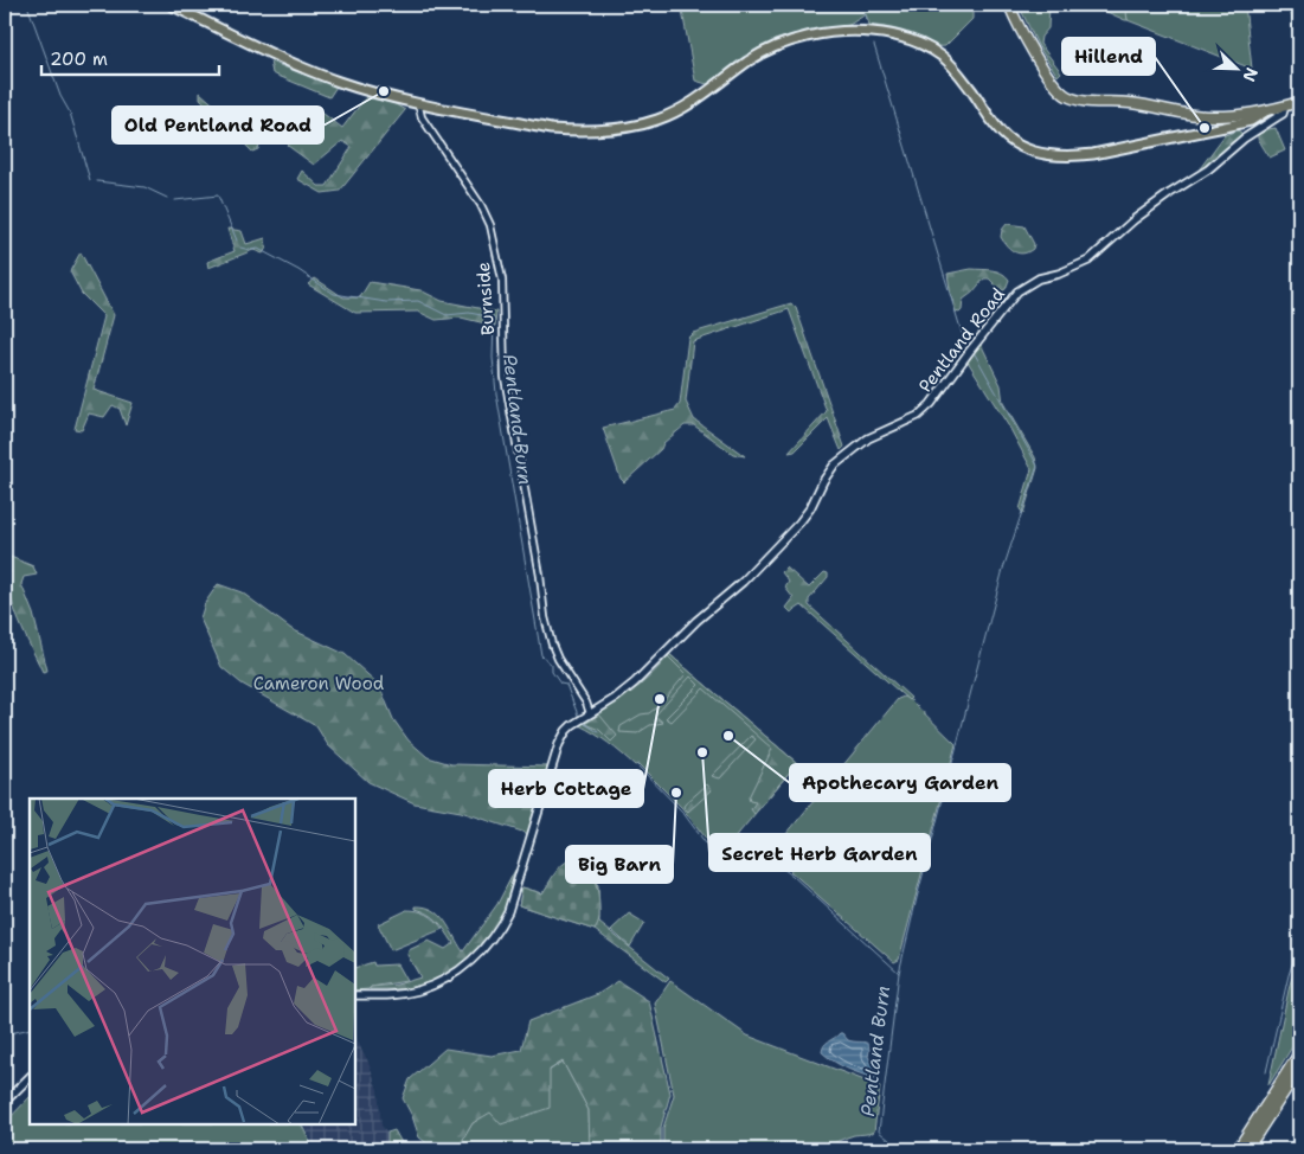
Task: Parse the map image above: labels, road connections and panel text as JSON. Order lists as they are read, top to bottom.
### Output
{
  "streets": {
    "street": ["Burnside", "Pentland Road"]
  },
  "crossings": [
    ["Burnside", "Pentland Road"]
  ],
  "water": ["Pentland Burn"],
  "parks": ["Cameron Wood"],
  "places": [
    "Old Pentland Road",
    "Hillend",
    "Herb Cottage",
    "Apothecary Garden",
    "Secret Herb Garden",
    "Big Barn"
  ],
  "scale_bar": "200 m",
  "north": "bottom right"
}
